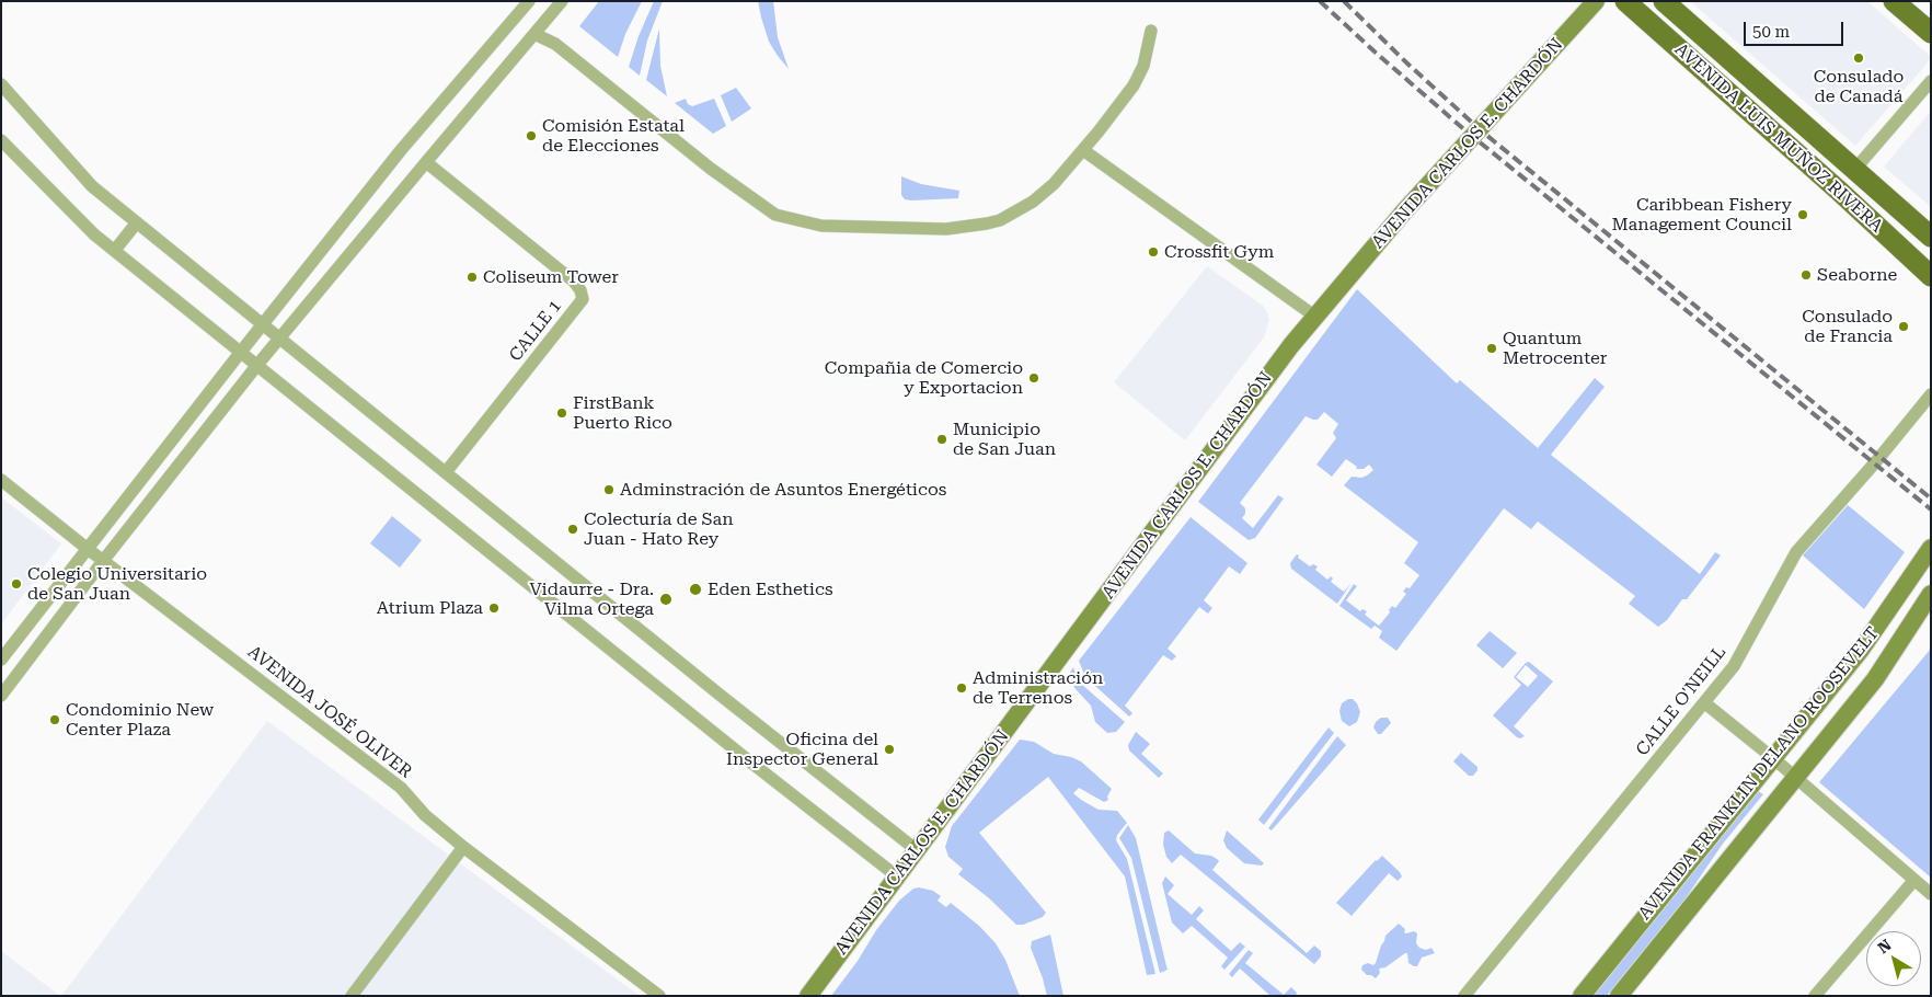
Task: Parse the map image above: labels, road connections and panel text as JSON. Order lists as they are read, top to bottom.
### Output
{
  "streets": {
    "main road": ["AVENIDA LUIS MUÑOZ RIVERA"],
    "street": [
      "AVENIDA CARLOS E. CHARDÓN",
      "CALLE 1",
      "CALLE O'NEILL",
      "AVENIDA JOSÉ OLIVER",
      "AVENIDA FRANKLIN DELANO ROOSEVELT"
    ]
  },
  "places": [
    "Consulado de Canadá",
    "Comisión Estatal de Elecciones",
    "Caribbean Fishery Management Council",
    "Crossfit Gym",
    "Seaborne",
    "Coliseum Tower",
    "Consulado de Francia",
    "Quantum Metrocenter",
    "Compañia de Comercio y Exportacion",
    "FirstBank Puerto Rico",
    "Municipio de San Juan",
    "Adminstración de Asuntos Energéticos",
    "Colecturía de San Juan - Hato Rey",
    "Colegio Universitario de San Juan",
    "Eden Esthetics",
    "Vidaurre - Dra. Vilma Ortega",
    "Atrium Plaza",
    "Administración de Terrenos",
    "Condominio New Center Plaza",
    "Oficina del Inspector General"
  ],
  "scale_bar": "50 m",
  "north": "top left"
}
